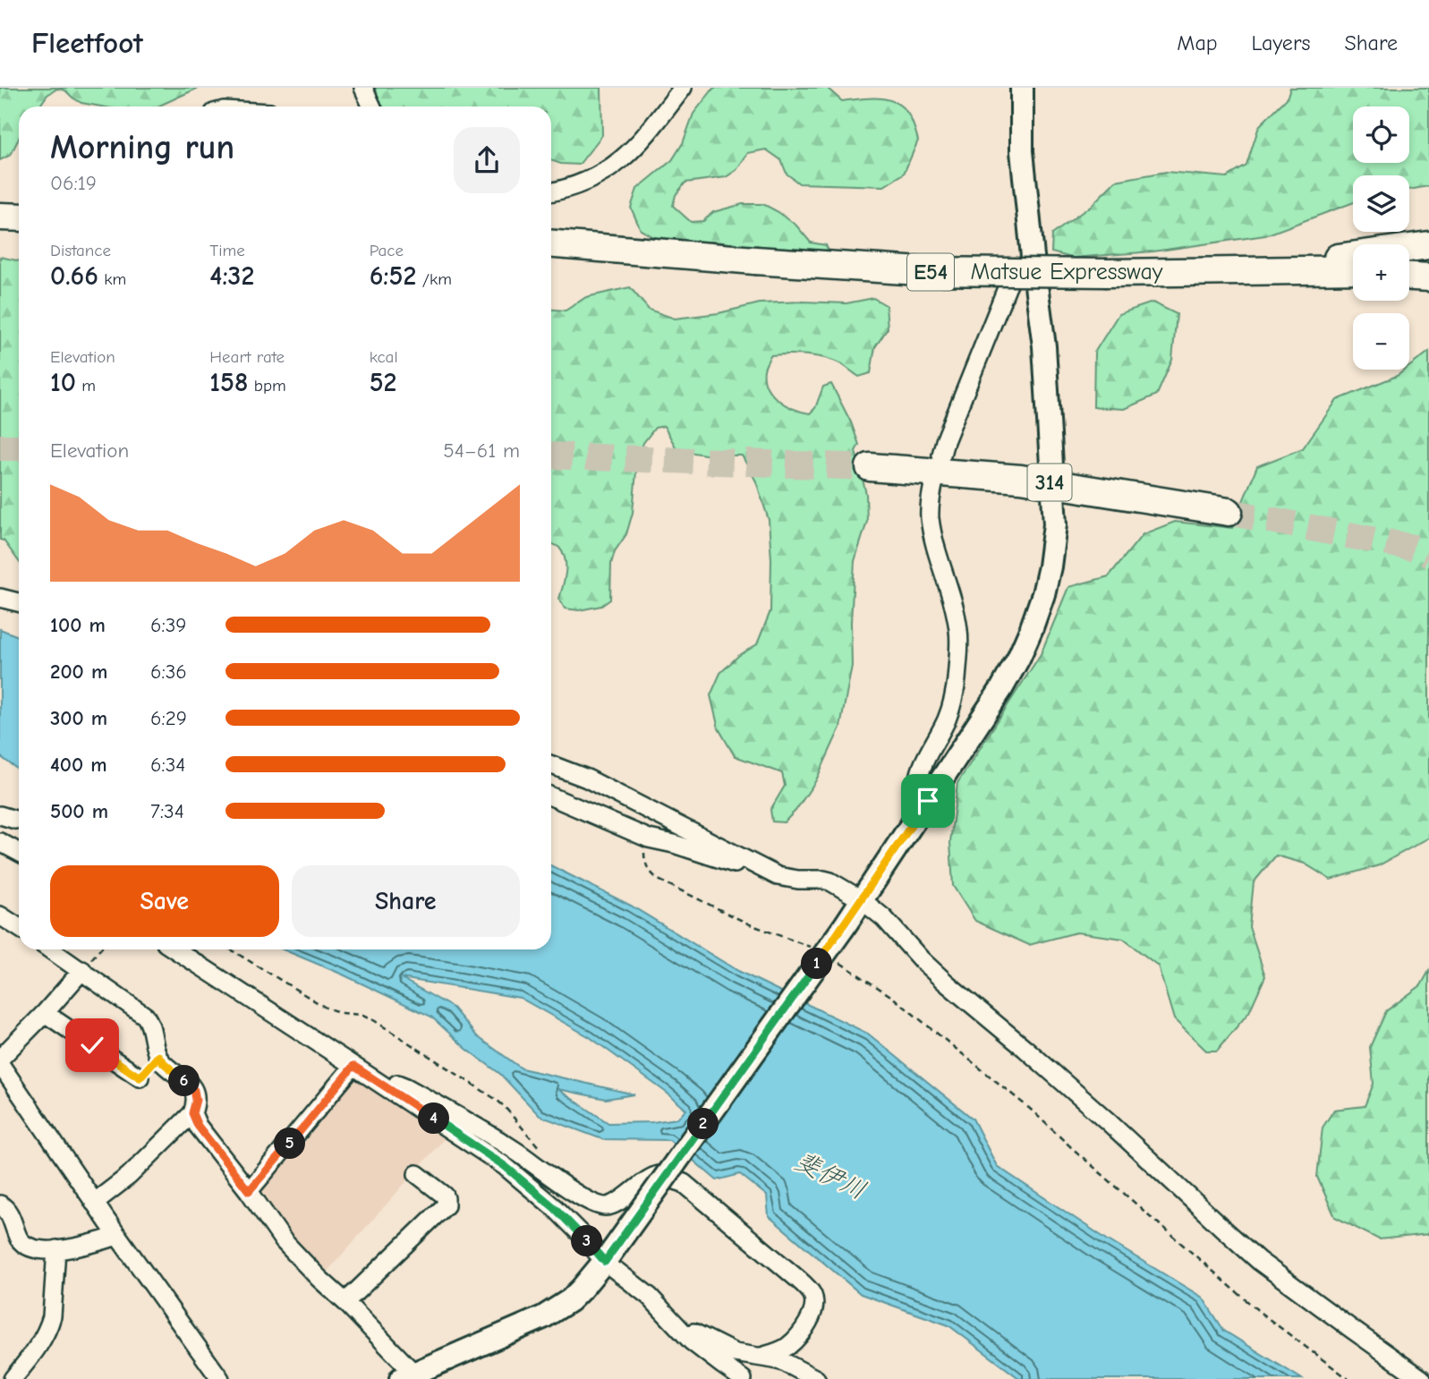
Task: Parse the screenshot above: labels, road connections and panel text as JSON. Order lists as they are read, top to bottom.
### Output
{
  "streets": {
    "highway": ["E54", "Matsue Expressway", "314"]
  },
  "water": ["斐伊川"],
  "page": {
    "header": "Fleetfoot",
    "nav": ["Map", "Layers", "Share"],
    "map_buttons": ["+", "−"],
    "heading": ["Morning run", "06:19"],
    "stats": [
      ["Distance", "0.66 km"],
      ["Time", "4:32"],
      ["Pace", "6:52 /km"],
      ["Elevation", "10 m"],
      ["Heart rate", "158 bpm"],
      ["kcal", "52"]
    ],
    "chart": ["Elevation", "54–61 m"],
    "list": [
      {
        "name": "100 m",
        "note": "6:39"
      },
      {
        "name": "200 m",
        "note": "6:36"
      },
      {
        "name": "300 m",
        "note": "6:29"
      },
      {
        "name": "400 m",
        "note": "6:34"
      },
      {
        "name": "500 m",
        "note": "7:34"
      }
    ],
    "buttons": ["Save", "Share"],
    "pins": [
      "1",
      "6",
      "4",
      "2",
      "5",
      "3"
    ]
  }
}
